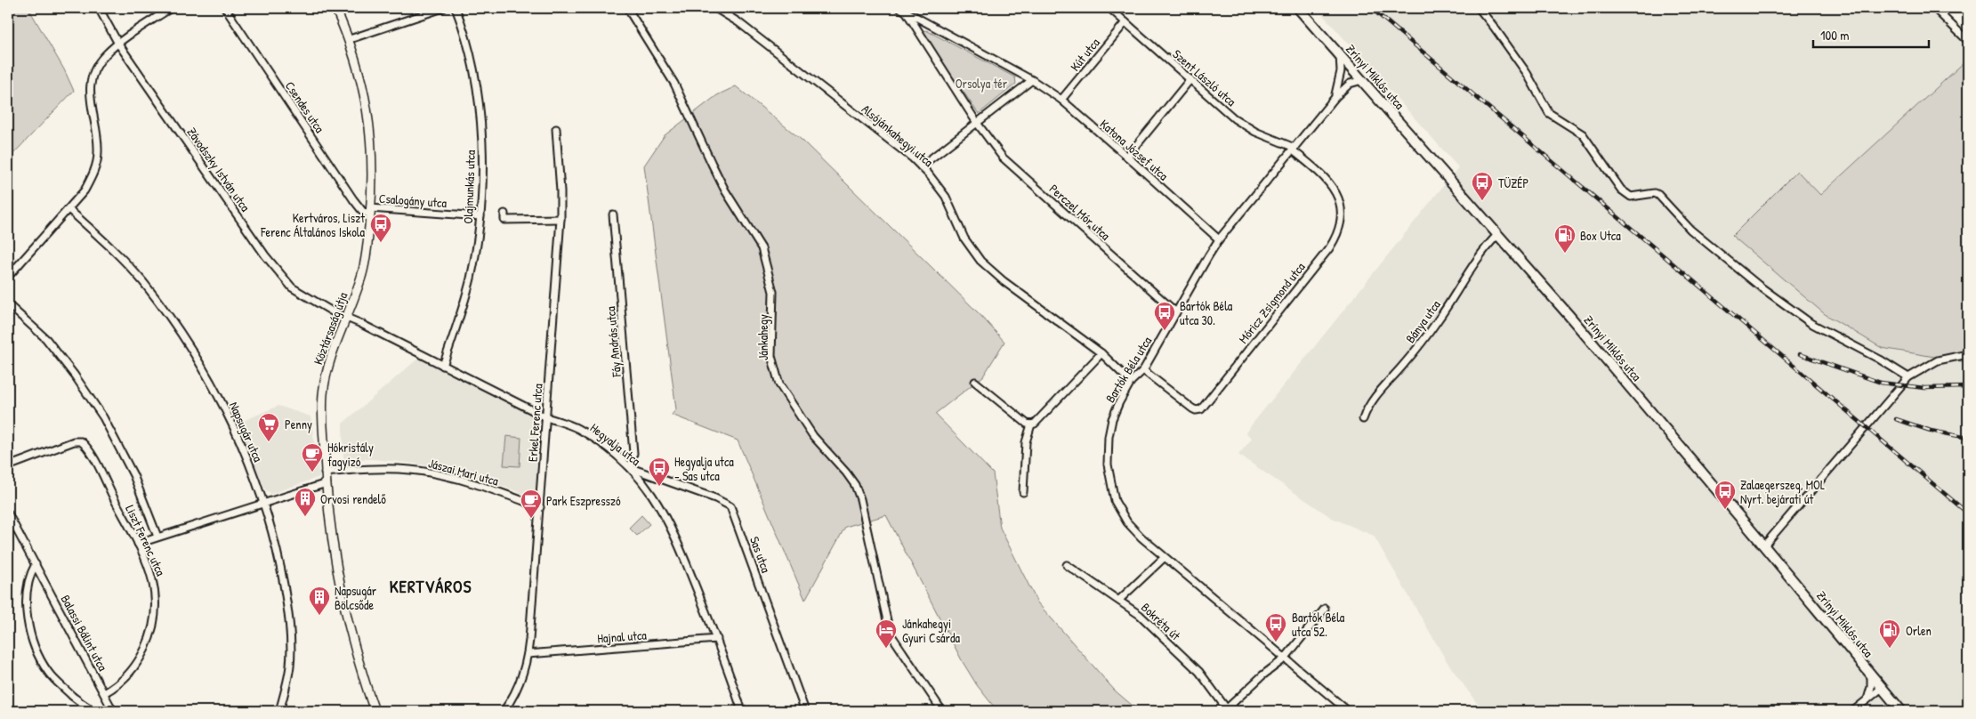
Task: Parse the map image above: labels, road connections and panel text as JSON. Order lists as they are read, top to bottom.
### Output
{
  "streets": {
    "main road": ["Zrínyi Miklós utca"],
    "street": [
      "Kút utca",
      "Szent László utca",
      "Csendes utca",
      "Alsójánkahegyi utca",
      "Katona József utca",
      "Závodszky István utca",
      "Olajmunkás utca",
      "Csalogány utca",
      "Perczel Mór utca",
      "Móricz Zsigmond utca",
      "Bánya utca",
      "Köztársaság útja",
      "Jánkahegy",
      "Fáy András utca",
      "Bartók Béla utca",
      "Erkel Ferenc utca",
      "Napsugár utca",
      "Hegyalja utca",
      "Jászai Mari utca",
      "Liszt Ferenc utca",
      "Sas utca",
      "Bokréta út",
      "Balassi Bálint utca",
      "Hajnal utca"
    ]
  },
  "crossings": [
    ["Kút utca", "Szent László utca"],
    ["Kút utca", "Katona József utca"],
    ["Zrínyi Miklós utca", "Bánya utca"],
    ["Zrínyi Miklós utca", "Bartók Béla utca"],
    ["Szent László utca", "Móricz Zsigmond utca"],
    ["Szent László utca", "Bartók Béla utca"],
    ["Csendes utca", "Csalogány utca"],
    ["Csendes utca", "Köztársaság útja"],
    ["Alsójánkahegyi utca", "Bartók Béla utca"],
    ["Katona József utca", "Bartók Béla utca"],
    ["Závodszky István utca", "Köztársaság útja"],
    ["Závodszky István utca", "Hegyalja utca"],
    ["Olajmunkás utca", "Csalogány utca"],
    ["Olajmunkás utca", "Hegyalja utca"],
    ["Csalogány utca", "Köztársaság útja"],
    ["Perczel Mór utca", "Bartók Béla utca"],
    ["Móricz Zsigmond utca", "Bartók Béla utca"],
    ["Köztársaság útja", "Hegyalja utca"],
    ["Köztársaság útja", "Jászai Mari utca"],
    ["Fáy András utca", "Hegyalja utca"],
    ["Fáy András utca", "Sas utca"],
    ["Erkel Ferenc utca", "Hegyalja utca"],
    ["Erkel Ferenc utca", "Jászai Mari utca"],
    ["Erkel Ferenc utca", "Hajnal utca"],
    ["Hegyalja utca", "Sas utca"],
    ["Hegyalja utca", "Hajnal utca"],
    ["Liszt Ferenc utca", "Balassi Bálint utca"]
  ],
  "districts": ["KERTVÁROS"],
  "parks": ["Orsolya tér"],
  "places": {
    "bus stop": [
      "TÜZÉP",
      "Kertváros, Liszt Ferenc Általános Iskola",
      "Bartók Béla utca 30.",
      "Hegyalja utca - Sas utca",
      "Zalaegerszeg, MOL Nyrt. bejárati út",
      "Bartók Béla utca 52."
    ],
    "fuel station": ["Box Utca", "Orlen"],
    "supermarket": ["Penny"],
    "cafe": ["Hókristály fagyizó", "Park Eszpresszó"],
    "building": ["Orvosi rendelő", "Napsugár Bölcsőde"],
    "hotel": ["Jánkahegyi Gyuri Csárda"]
  },
  "scale_bar": "100 m"
}
